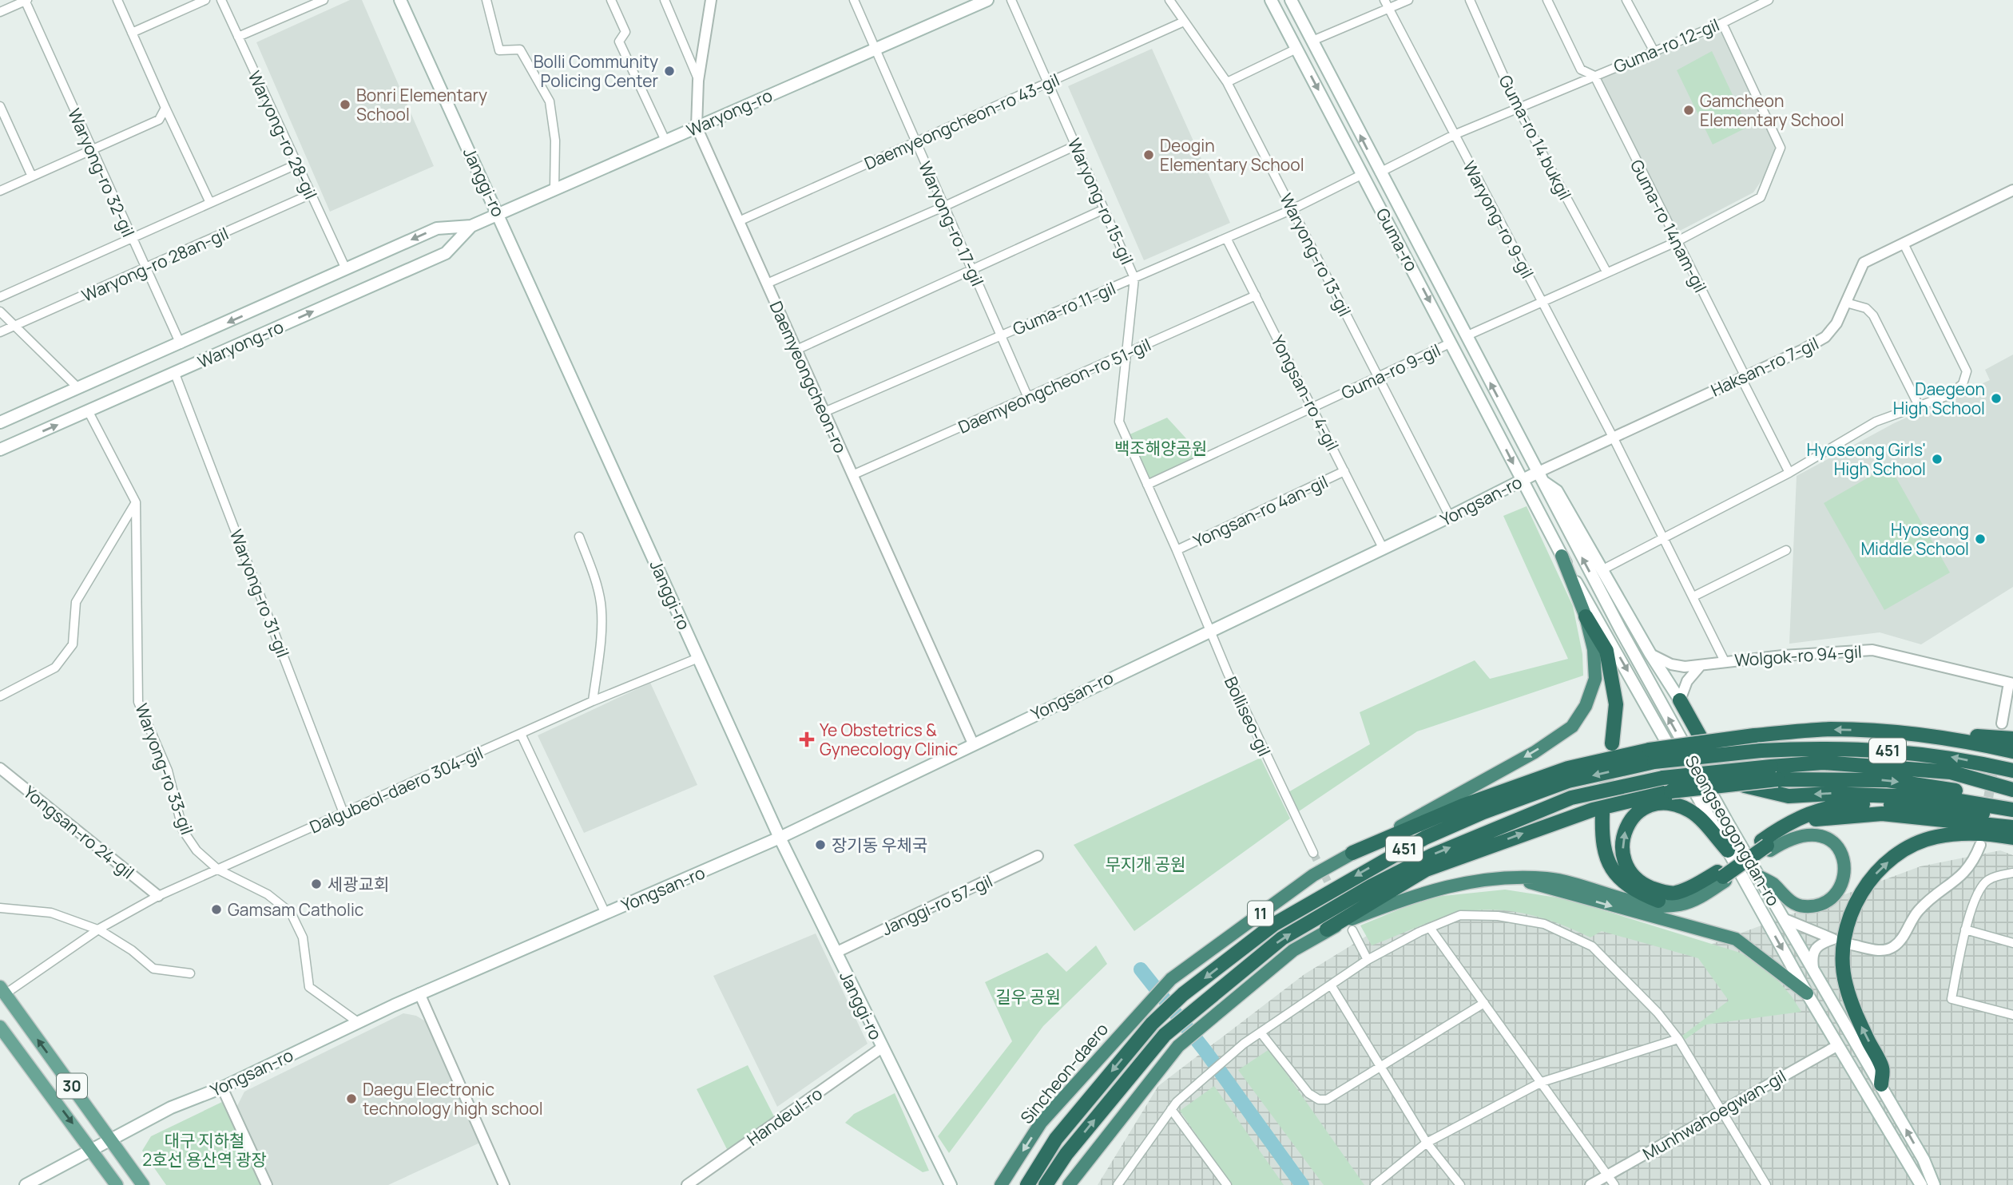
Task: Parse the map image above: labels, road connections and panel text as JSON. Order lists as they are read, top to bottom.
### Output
{
  "streets": {
    "highway": ["451", "11", "Sincheon-daero"],
    "main road": [
      "Waryong-ro",
      "Janggi-ro",
      "Guma-ro",
      "Yongsan-ro",
      "Seongseogongdan-ro",
      "30"
    ],
    "street": [
      "Guma-ro 12-gil",
      "Daemyeongcheon-ro 43-gil",
      "Waryong-ro 28-gil",
      "Guma-ro 14 bukgil",
      "Waryong-ro 32-gil",
      "Waryong-ro 15-gil",
      "Waryong-ro 9-gil",
      "Waryong-ro 17-gil",
      "Guma-ro 14nam-gil",
      "Waryong-ro 13-gil",
      "Waryong-ro 28an-gil",
      "Guma-ro 11-gil",
      "Haksan-ro 7-gil",
      "Guma-ro 9-gil",
      "Daemyeongcheon-ro",
      "Daemyeongcheon-ro 51-gil",
      "Yongsan-ro 4-gil",
      "Yongsan-ro 4an-gil",
      "Waryong-ro 31-gil",
      "Wolgok-ro 94-gil",
      "Bolliseo-gil",
      "Waryong-ro 33-gil",
      "Dalgubeol-daero 304-gil",
      "Yongsan-ro 24-gil",
      "Janggi-ro 57-gil",
      "Munhwahoegwan-gil",
      "Handeul-ro"
    ]
  },
  "crossings": [
    ["Guma-ro 12-gil", "Guma-ro 14 bukgil"],
    ["Guma-ro 12-gil", "Waryong-ro 9-gil"],
    ["Guma-ro 12-gil", "Guma-ro 14nam-gil"],
    ["Guma-ro 12-gil", "Guma-ro"],
    ["Waryong-ro", "Waryong-ro 28-gil"],
    ["Waryong-ro", "Waryong-ro 32-gil"],
    ["Waryong-ro", "Janggi-ro"],
    ["Waryong-ro", "Waryong-ro 17-gil"],
    ["Waryong-ro", "Daemyeongcheon-ro"],
    ["Waryong-ro", "Waryong-ro 31-gil"],
    ["Waryong-ro", "Waryong-ro 33-gil"],
    ["Daemyeongcheon-ro 43-gil", "Waryong-ro 15-gil"],
    ["Daemyeongcheon-ro 43-gil", "Waryong-ro 17-gil"],
    ["Daemyeongcheon-ro 43-gil", "Waryong-ro 13-gil"],
    ["Daemyeongcheon-ro 43-gil", "Daemyeongcheon-ro"],
    ["Waryong-ro 28-gil", "Waryong-ro 28an-gil"],
    ["Waryong-ro 32-gil", "Waryong-ro 28an-gil"],
    ["Janggi-ro", "Yongsan-ro"],
    ["Janggi-ro", "Dalgubeol-daero 304-gil"],
    ["Janggi-ro", "Janggi-ro 57-gil"],
    ["Janggi-ro", "Handeul-ro"],
    ["Waryong-ro 15-gil", "Guma-ro 11-gil"],
    ["Waryong-ro 15-gil", "Guma-ro 9-gil"],
    ["Waryong-ro 15-gil", "Daemyeongcheon-ro 51-gil"],
    ["Waryong-ro 15-gil", "Yongsan-ro"],
    ["Waryong-ro 15-gil", "Yongsan-ro 4an-gil"],
    ["Waryong-ro 15-gil", "Bolliseo-gil"],
    ["Waryong-ro 9-gil", "Haksan-ro 7-gil"],
    ["Waryong-ro 9-gil", "Wolgok-ro 94-gil"],
    ["Waryong-ro 17-gil", "Guma-ro 11-gil"],
    ["Waryong-ro 17-gil", "Daemyeongcheon-ro 51-gil"],
    ["Guma-ro 14nam-gil", "Haksan-ro 7-gil"],
    ["Guma-ro", "Guma-ro 11-gil"],
    ["Guma-ro", "Haksan-ro 7-gil"],
    ["Guma-ro", "Guma-ro 9-gil"],
    ["Guma-ro", "Yongsan-ro"],
    ["Guma-ro", "Seongseogongdan-ro"],
    ["Waryong-ro 13-gil", "Guma-ro 11-gil"],
    ["Waryong-ro 13-gil", "Guma-ro 9-gil"],
    ["Waryong-ro 13-gil", "Yongsan-ro"],
    ["Guma-ro 11-gil", "Daemyeongcheon-ro"],
    ["Guma-ro 11-gil", "Yongsan-ro 4-gil"],
    ["Haksan-ro 7-gil", "Yongsan-ro"],
    ["Haksan-ro 7-gil", "Seongseogongdan-ro"],
    ["Guma-ro 9-gil", "Yongsan-ro 4-gil"],
    ["Daemyeongcheon-ro", "Daemyeongcheon-ro 51-gil"],
    ["Daemyeongcheon-ro", "Yongsan-ro"],
    ["Daemyeongcheon-ro 51-gil", "Yongsan-ro 4-gil"],
    ["Yongsan-ro 4-gil", "Yongsan-ro"],
    ["Yongsan-ro 4-gil", "Yongsan-ro 4an-gil"],
    ["Yongsan-ro", "Bolliseo-gil"],
    ["Yongsan-ro", "Waryong-ro 33-gil"],
    ["Yongsan-ro", "Dalgubeol-daero 304-gil"],
    ["Yongsan-ro", "Seongseogongdan-ro"],
    ["Yongsan-ro", "30"],
    ["Waryong-ro 31-gil", "Dalgubeol-daero 304-gil"],
    ["Waryong-ro 33-gil", "Dalgubeol-daero 304-gil"],
    ["Dalgubeol-daero 304-gil", "Yongsan-ro 24-gil"],
    ["Dalgubeol-daero 304-gil", "30"],
    ["Seongseogongdan-ro", "Munhwahoegwan-gil"]
  ],
  "parks": [
    "백조해양공원",
    "무지개 공원",
    "길우 공원",
    "대구 지하철 2호선 용산역 광장"
  ],
  "places": {
    "other": [
      "Bolli Community Policing Center",
      "Bonri Elementary School",
      "Gamcheon Elementary School",
      "Deogin Elementary School",
      "Daegeon High School",
      "Hyoseong Girls' High School",
      "Hyoseong Middle School",
      "장기동 우체국",
      "세광교회",
      "Gamsam Catholic",
      "Daegu Electronic technology high school"
    ],
    "health": ["Ye Obstetrics & Gynecology Clinic"]
  }
}
